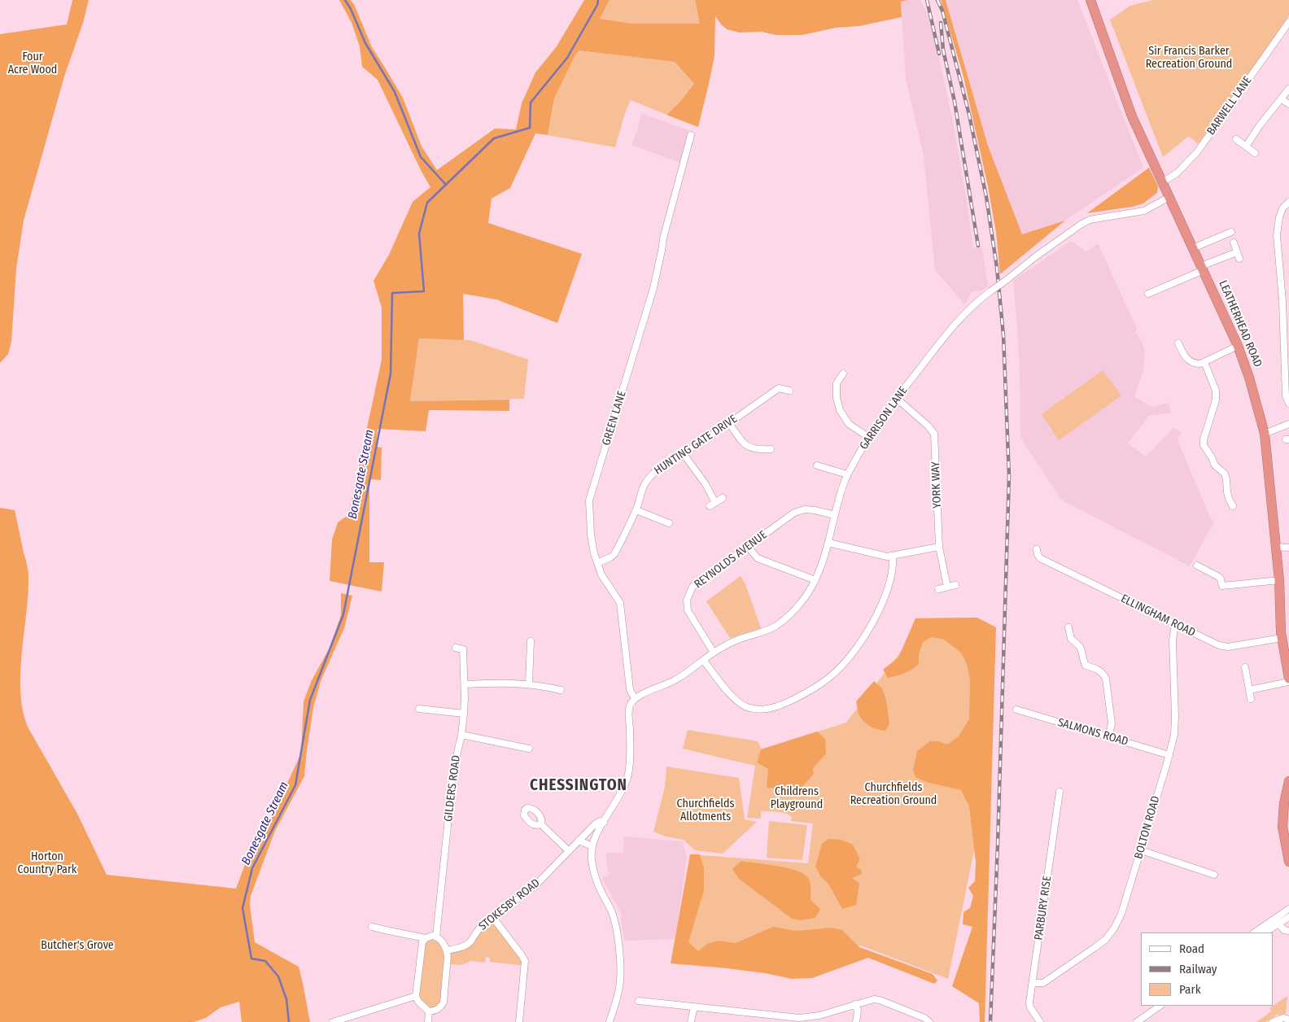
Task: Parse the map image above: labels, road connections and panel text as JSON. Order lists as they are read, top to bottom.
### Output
{
  "streets": {
    "highway": ["LEATHERHEAD ROAD"],
    "street": [
      "BARWELL LANE",
      "GREEN LANE",
      "GARRISON LANE",
      "HUNTING GATE DRIVE",
      "YORK WAY",
      "REYNOLDS AVENUE",
      "ELLINGHAM ROAD",
      "SALMONS ROAD",
      "GILDERS ROAD",
      "BOLTON ROAD",
      "STOKESBY ROAD",
      "PARBURY RISE"
    ]
  },
  "crossings": [
    ["BARWELL LANE", "LEATHERHEAD ROAD"],
    ["LEATHERHEAD ROAD", "GARRISON LANE"],
    ["LEATHERHEAD ROAD", "ELLINGHAM ROAD"],
    ["GREEN LANE", "GARRISON LANE"],
    ["GREEN LANE", "HUNTING GATE DRIVE"],
    ["GARRISON LANE", "YORK WAY"],
    ["GARRISON LANE", "REYNOLDS AVENUE"],
    ["ELLINGHAM ROAD", "BOLTON ROAD"],
    ["SALMONS ROAD", "BOLTON ROAD"],
    ["BOLTON ROAD", "PARBURY RISE"]
  ],
  "districts": ["CHESSINGTON"],
  "water": ["Bonesgate Stream"],
  "parks": [
    "Sir Francis Barker Recreation Ground",
    "Four Acre Wood",
    "Churchfields Recreation Ground",
    "Childrens Playground",
    "Churchfields Allotments",
    "Horton Country Park",
    "Butcher's Grove"
  ],
  "legend": ["Road", "Railway", "Park"]
}
